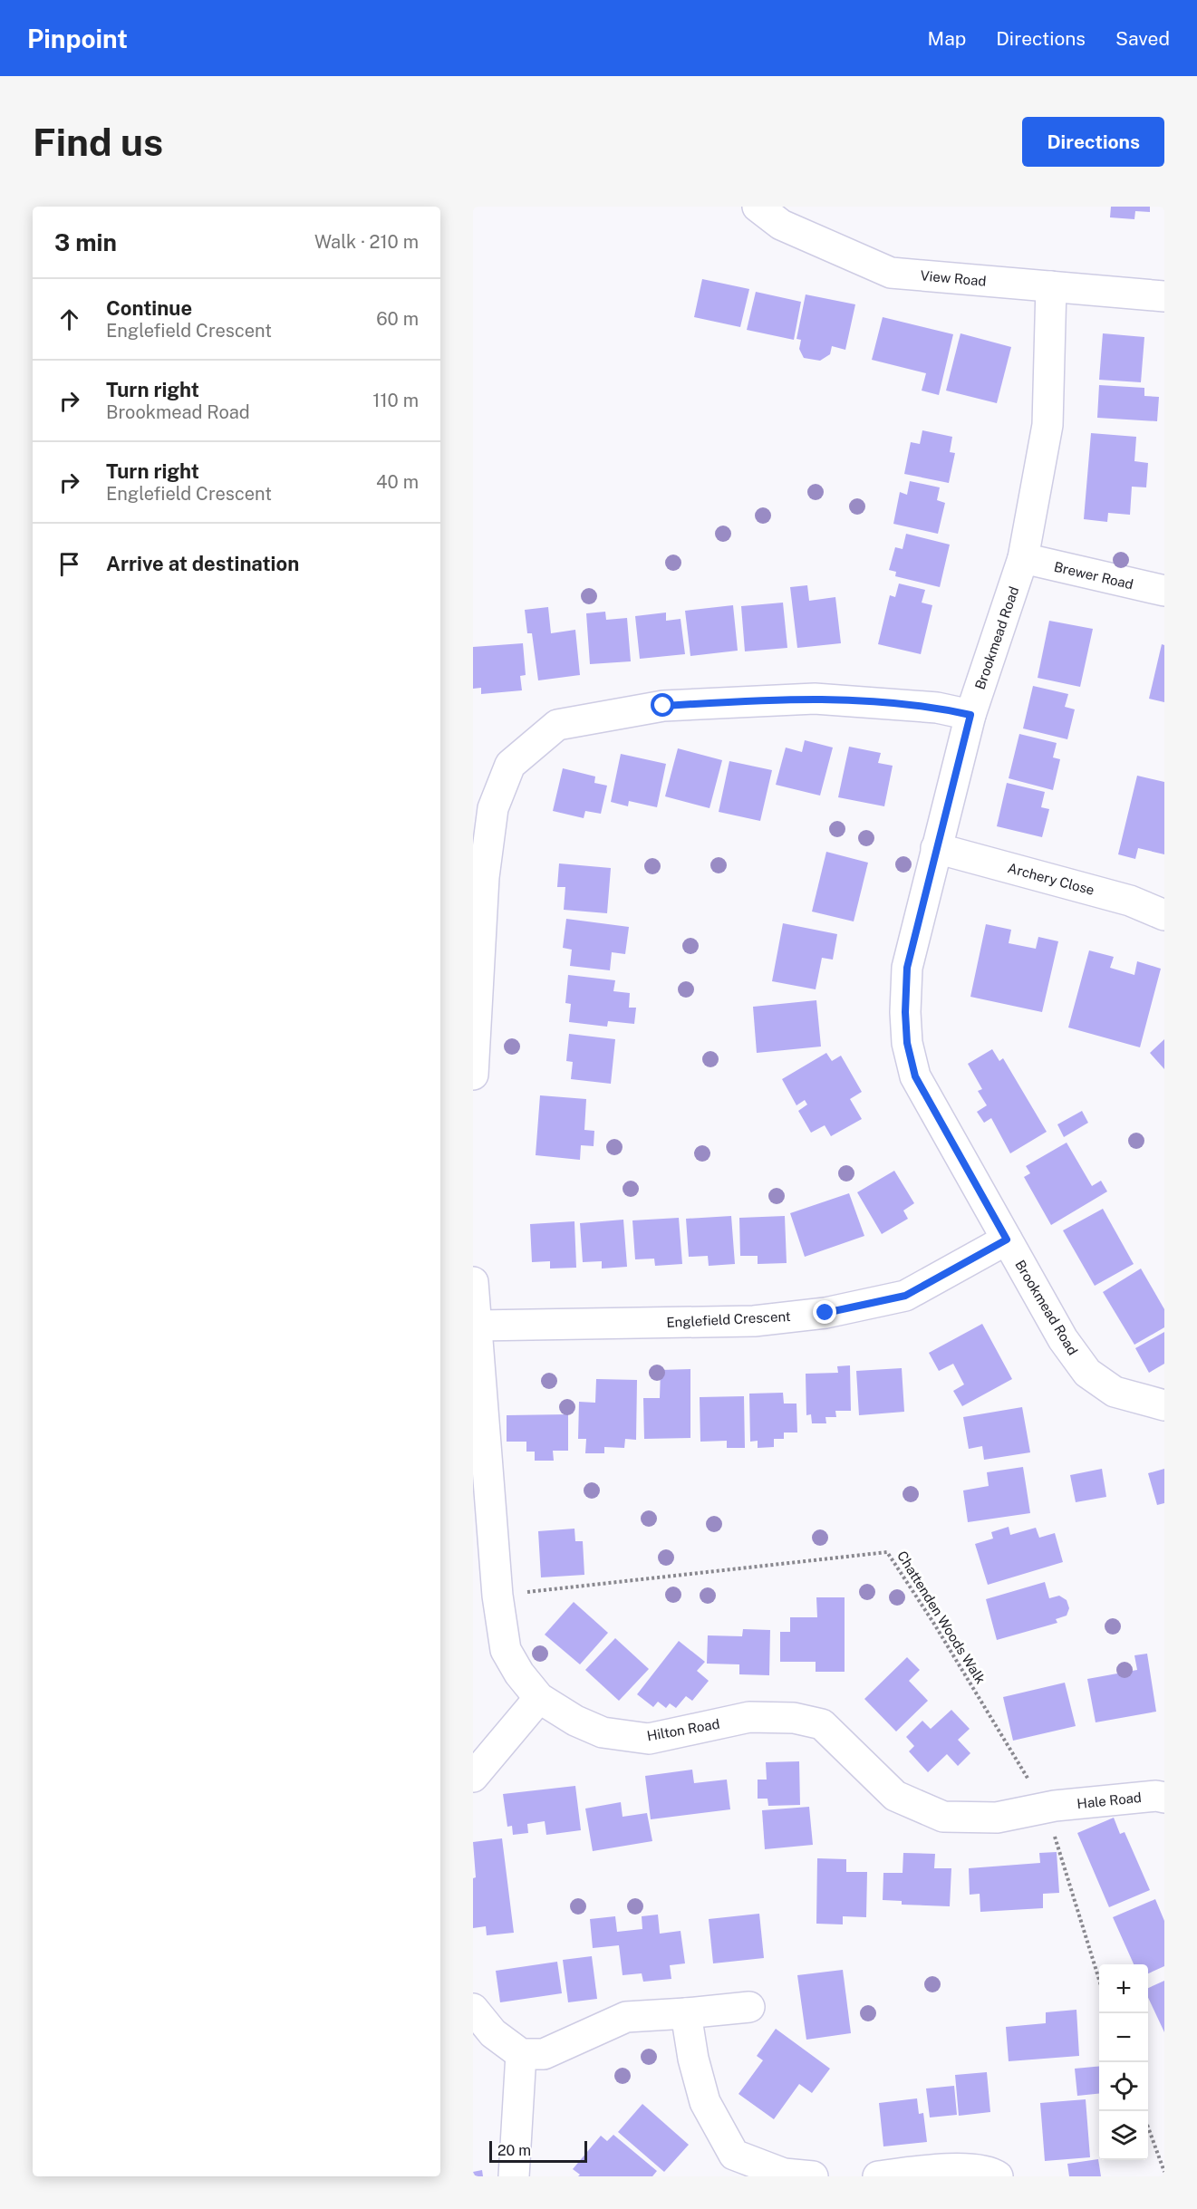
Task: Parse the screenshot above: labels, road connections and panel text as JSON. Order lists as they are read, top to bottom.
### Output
{
  "streets": {
    "street": [
      "View Road",
      "Brewer Road",
      "Brookmead Road",
      "Archery Close",
      "Englefield Crescent",
      "Hilton Road",
      "Hale Road"
    ],
    "path": ["Chattenden Woods Walk"]
  },
  "crossings": [
    ["View Road", "Brookmead Road"],
    ["Brewer Road", "Brookmead Road"],
    ["Brookmead Road", "Archery Close"],
    ["Brookmead Road", "Englefield Crescent"],
    ["Englefield Crescent", "Hilton Road"],
    ["Chattenden Woods Walk", "Hilton Road"],
    ["Chattenden Woods Walk", "Hale Road"],
    ["Hilton Road", "Hale Road"]
  ],
  "scale_bar": "20 m",
  "page": {
    "header": "Pinpoint",
    "nav": ["Map", "Directions", "Saved"],
    "buttons": "Directions",
    "title": "Find us",
    "heading": ["3 min", "Walk · 210 m"],
    "list": [
      ["Continue", "Englefield Crescent", "60 m"],
      ["Turn right", "Brookmead Road", "110 m"],
      ["Turn right", "Englefield Crescent", "40 m"],
      "Arrive at destination"
    ],
    "map_buttons": ["+", "−"],
    "scale": "20 m"
  }
}
